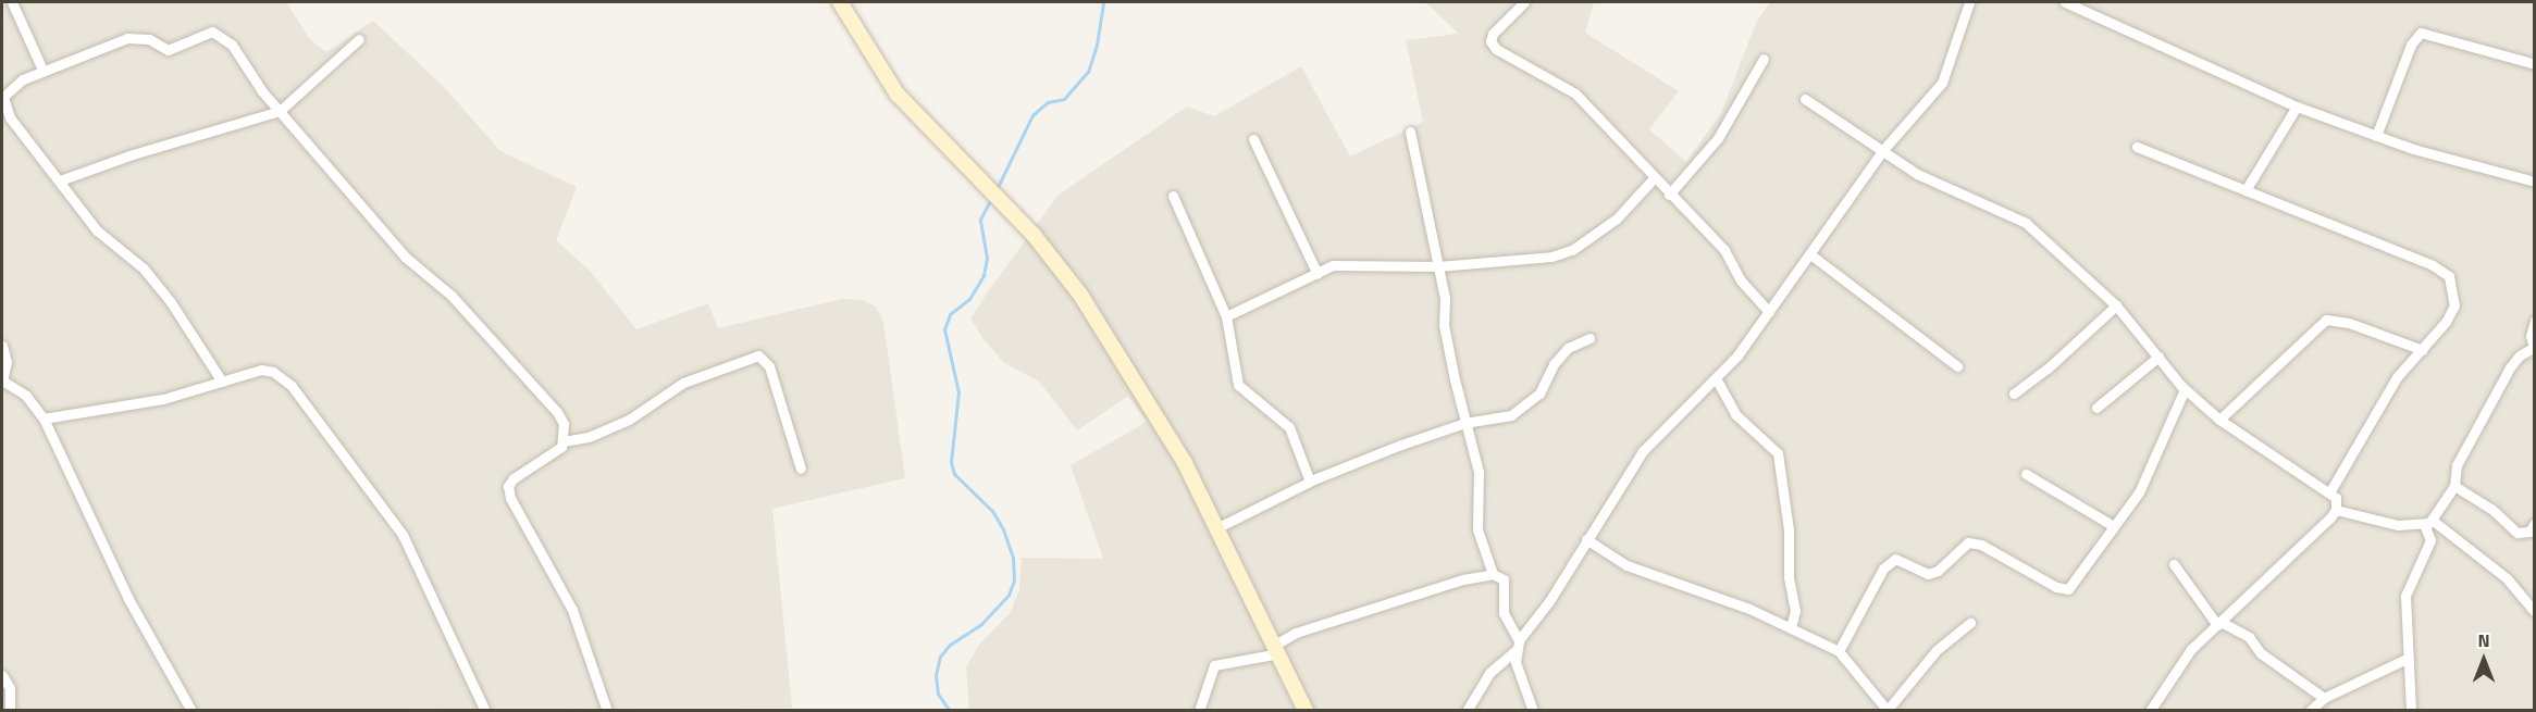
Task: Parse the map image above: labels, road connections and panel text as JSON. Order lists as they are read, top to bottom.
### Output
{
  "north": "top"
}
